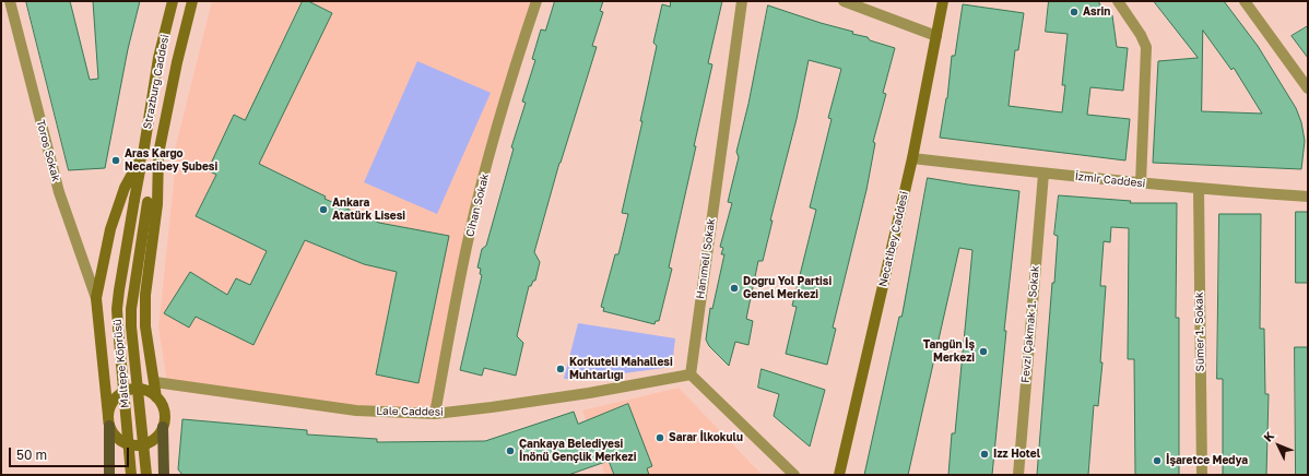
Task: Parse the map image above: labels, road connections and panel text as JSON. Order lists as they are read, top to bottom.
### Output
{
  "streets": {
    "main road": ["Strazburg Caddesi", "Necatibey Caddesi", "Maltepe Köprüsü"],
    "street": [
      "Toros Sokak",
      "İzmir Caddesi",
      "Cihan Sokak",
      "Hanımeli Sokak",
      "Fevzi Çakmak 1. Sokak",
      "Sümer 1. Sokak",
      "Lale Caddesi"
    ]
  },
  "crossings": [
    ["Strazburg Caddesi", "Toros Sokak"],
    ["Strazburg Caddesi", "Maltepe Köprüsü"],
    ["Strazburg Caddesi", "Lale Caddesi"],
    ["İzmir Caddesi", "Necatibey Caddesi"],
    ["İzmir Caddesi", "Fevzi Çakmak 1. Sokak"],
    ["İzmir Caddesi", "Sümer 1. Sokak"],
    ["Cihan Sokak", "Lale Caddesi"],
    ["Hanımeli Sokak", "Lale Caddesi"]
  ],
  "places": [
    "Asrin",
    "Aras Kargo Necatibey Şubesi",
    "Ankara Atatürk Lisesi",
    "Doğru Yol Partisi Genel Merkezi",
    "Tangün İş Merkezi",
    "Korkuteli Mahallesi Muhtarlığı",
    "Sarar İlkokulu",
    "Çankaya Belediyesi İnönü Gençlik Merkezi",
    "Izz Hotel",
    "İşaretce Medya"
  ],
  "scale_bar": "50 m",
  "north": "top left"
}
